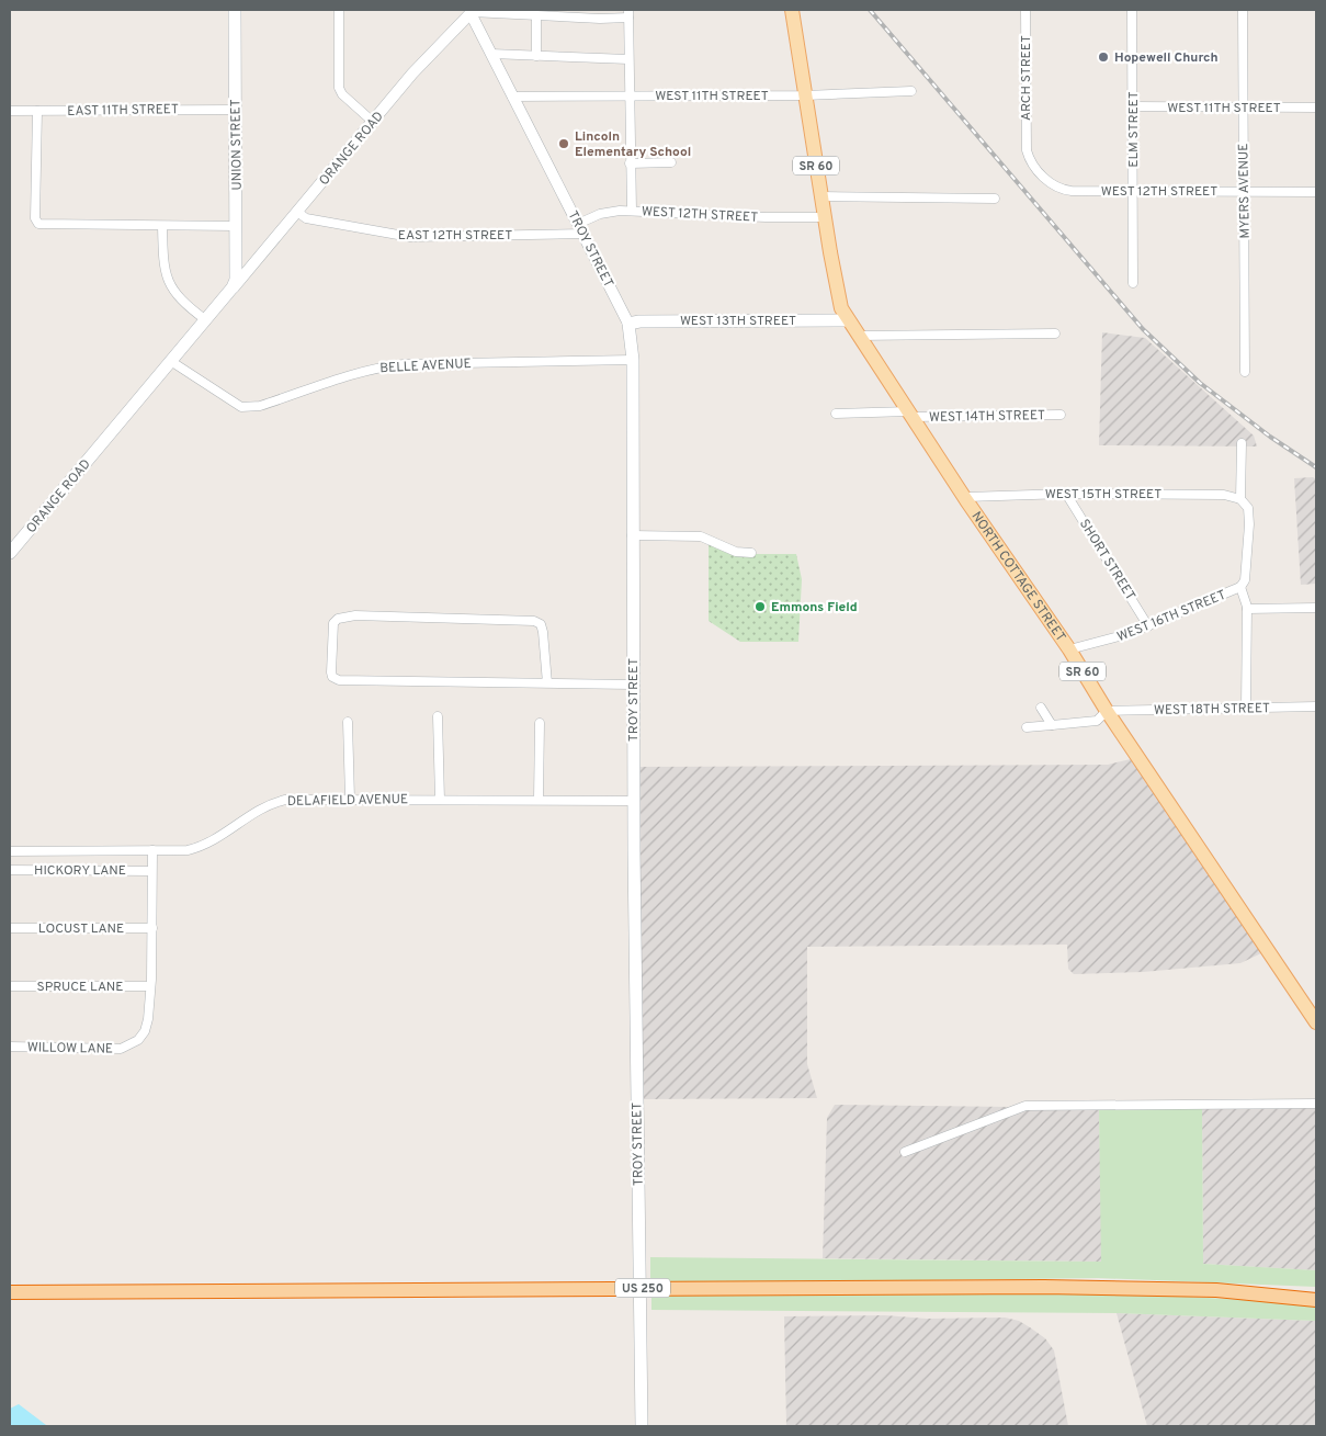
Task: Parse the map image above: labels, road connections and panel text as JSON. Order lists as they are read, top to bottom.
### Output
{
  "streets": {
    "highway": ["US 250"],
    "main road": [
      "UNION STREET",
      "ORANGE ROAD",
      "SR 60",
      "TROY STREET",
      "WEST 13TH STREET",
      "NORTH COTTAGE STREET"
    ],
    "street": [
      "ARCH STREET",
      "WEST 11TH STREET",
      "EAST 11TH STREET",
      "ELM STREET",
      "WEST 12TH STREET",
      "MYERS AVENUE",
      "EAST 12TH STREET",
      "BELLE AVENUE",
      "WEST 14TH STREET",
      "WEST 15TH STREET",
      "SHORT STREET",
      "WEST 16TH STREET",
      "WEST 18TH STREET",
      "DELAFIELD AVENUE",
      "HICKORY LANE",
      "LOCUST LANE",
      "SPRUCE LANE",
      "WILLOW LANE"
    ]
  },
  "crossings": [
    ["ARCH STREET", "WEST 12TH STREET"],
    ["WEST 11TH STREET", "ELM STREET"],
    ["WEST 11TH STREET", "SR 60"],
    ["WEST 11TH STREET", "MYERS AVENUE"],
    ["WEST 11TH STREET", "TROY STREET"],
    ["EAST 11TH STREET", "UNION STREET"],
    ["ELM STREET", "WEST 12TH STREET"],
    ["UNION STREET", "ORANGE ROAD"],
    ["ORANGE ROAD", "EAST 12TH STREET"],
    ["ORANGE ROAD", "TROY STREET"],
    ["ORANGE ROAD", "BELLE AVENUE"],
    ["SR 60", "WEST 12TH STREET"],
    ["SR 60", "WEST 13TH STREET"],
    ["SR 60", "NORTH COTTAGE STREET"],
    ["WEST 12TH STREET", "MYERS AVENUE"],
    ["WEST 12TH STREET", "EAST 12TH STREET"],
    ["WEST 12TH STREET", "TROY STREET"],
    ["EAST 12TH STREET", "TROY STREET"],
    ["TROY STREET", "WEST 13TH STREET"],
    ["TROY STREET", "BELLE AVENUE"],
    ["TROY STREET", "DELAFIELD AVENUE"],
    ["TROY STREET", "US 250"],
    ["WEST 13TH STREET", "NORTH COTTAGE STREET"],
    ["WEST 14TH STREET", "NORTH COTTAGE STREET"],
    ["WEST 15TH STREET", "SHORT STREET"],
    ["WEST 15TH STREET", "NORTH COTTAGE STREET"],
    ["SHORT STREET", "WEST 16TH STREET"],
    ["NORTH COTTAGE STREET", "WEST 16TH STREET"],
    ["NORTH COTTAGE STREET", "WEST 18TH STREET"],
    ["DELAFIELD AVENUE", "WILLOW LANE"],
    ["HICKORY LANE", "WILLOW LANE"],
    ["LOCUST LANE", "WILLOW LANE"],
    ["SPRUCE LANE", "WILLOW LANE"]
  ],
  "places": ["Hopewell Church", "Lincoln Elementary School", "Emmons Field"]
}
